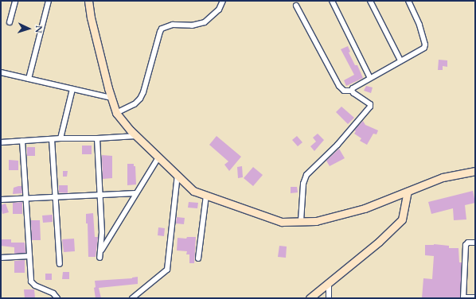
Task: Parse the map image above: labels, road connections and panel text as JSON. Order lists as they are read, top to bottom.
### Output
{
  "north": "right"
}
